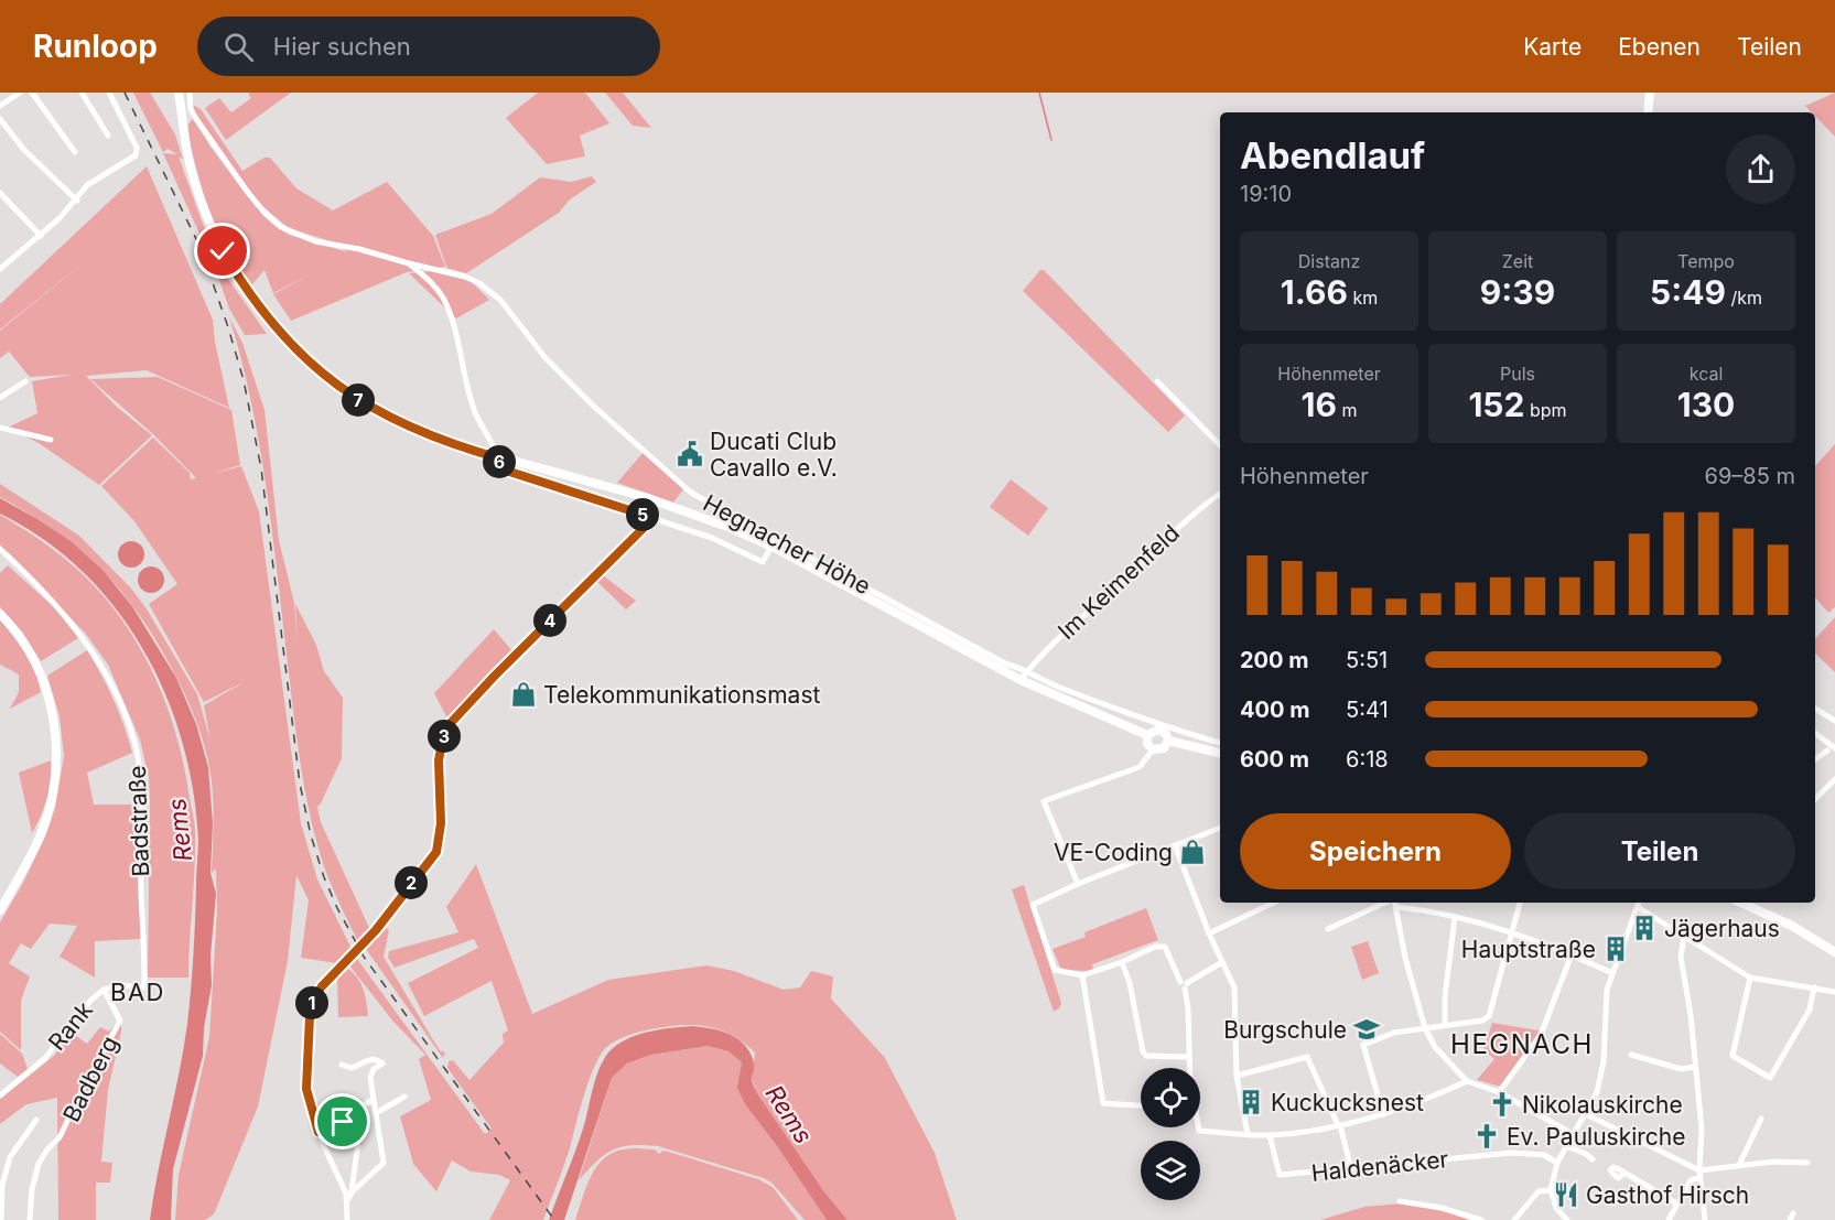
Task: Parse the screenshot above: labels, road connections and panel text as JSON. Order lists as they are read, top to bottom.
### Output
{
  "streets": {
    "main road": ["Hegnacher Höhe"],
    "street": [
      "Im Keimenfeld",
      "Badstraße",
      "Rank",
      "Badberg",
      "Haldenäcker"
    ]
  },
  "crossings": [
    ["Hegnacher Höhe", "Im Keimenfeld"],
    ["Badstraße", "Rank"],
    ["Rank", "Badberg"]
  ],
  "districts": ["BAD", "HEGNACH"],
  "water": ["Rems"],
  "places": {
    "public building": ["Ducati Club Cavallo e.V."],
    "shop": ["Telekommunikationsmast", "VE-Coding"],
    "building": ["Jägerhaus", "Hauptstraße", "Kuckucksnest"],
    "school or university": ["Burgschule"],
    "church": ["Nikolauskirche", "Ev. Pauluskirche"],
    "restaurant": ["Gasthof Hirsch"]
  },
  "page": {
    "header": "Runloop",
    "search": "Hier suchen",
    "nav": ["Karte", "Ebenen", "Teilen"],
    "heading": ["Abendlauf", "19:10"],
    "stats": [
      ["Distanz", "1.66 km"],
      ["Zeit", "9:39"],
      ["Tempo", "5:49 /km"],
      ["Höhenmeter", "16 m"],
      ["Puls", "152 bpm"],
      ["kcal", "130"]
    ],
    "pins": [
      "7",
      "6",
      "5",
      "4",
      "3",
      "2",
      "1"
    ],
    "chart": ["Höhenmeter", "69–85 m"],
    "list": [
      {
        "name": "200 m",
        "note": "5:51"
      },
      {
        "name": "400 m",
        "note": "5:41"
      },
      {
        "name": "600 m",
        "note": "6:18"
      }
    ],
    "buttons": ["Speichern", "Teilen"]
  }
}
